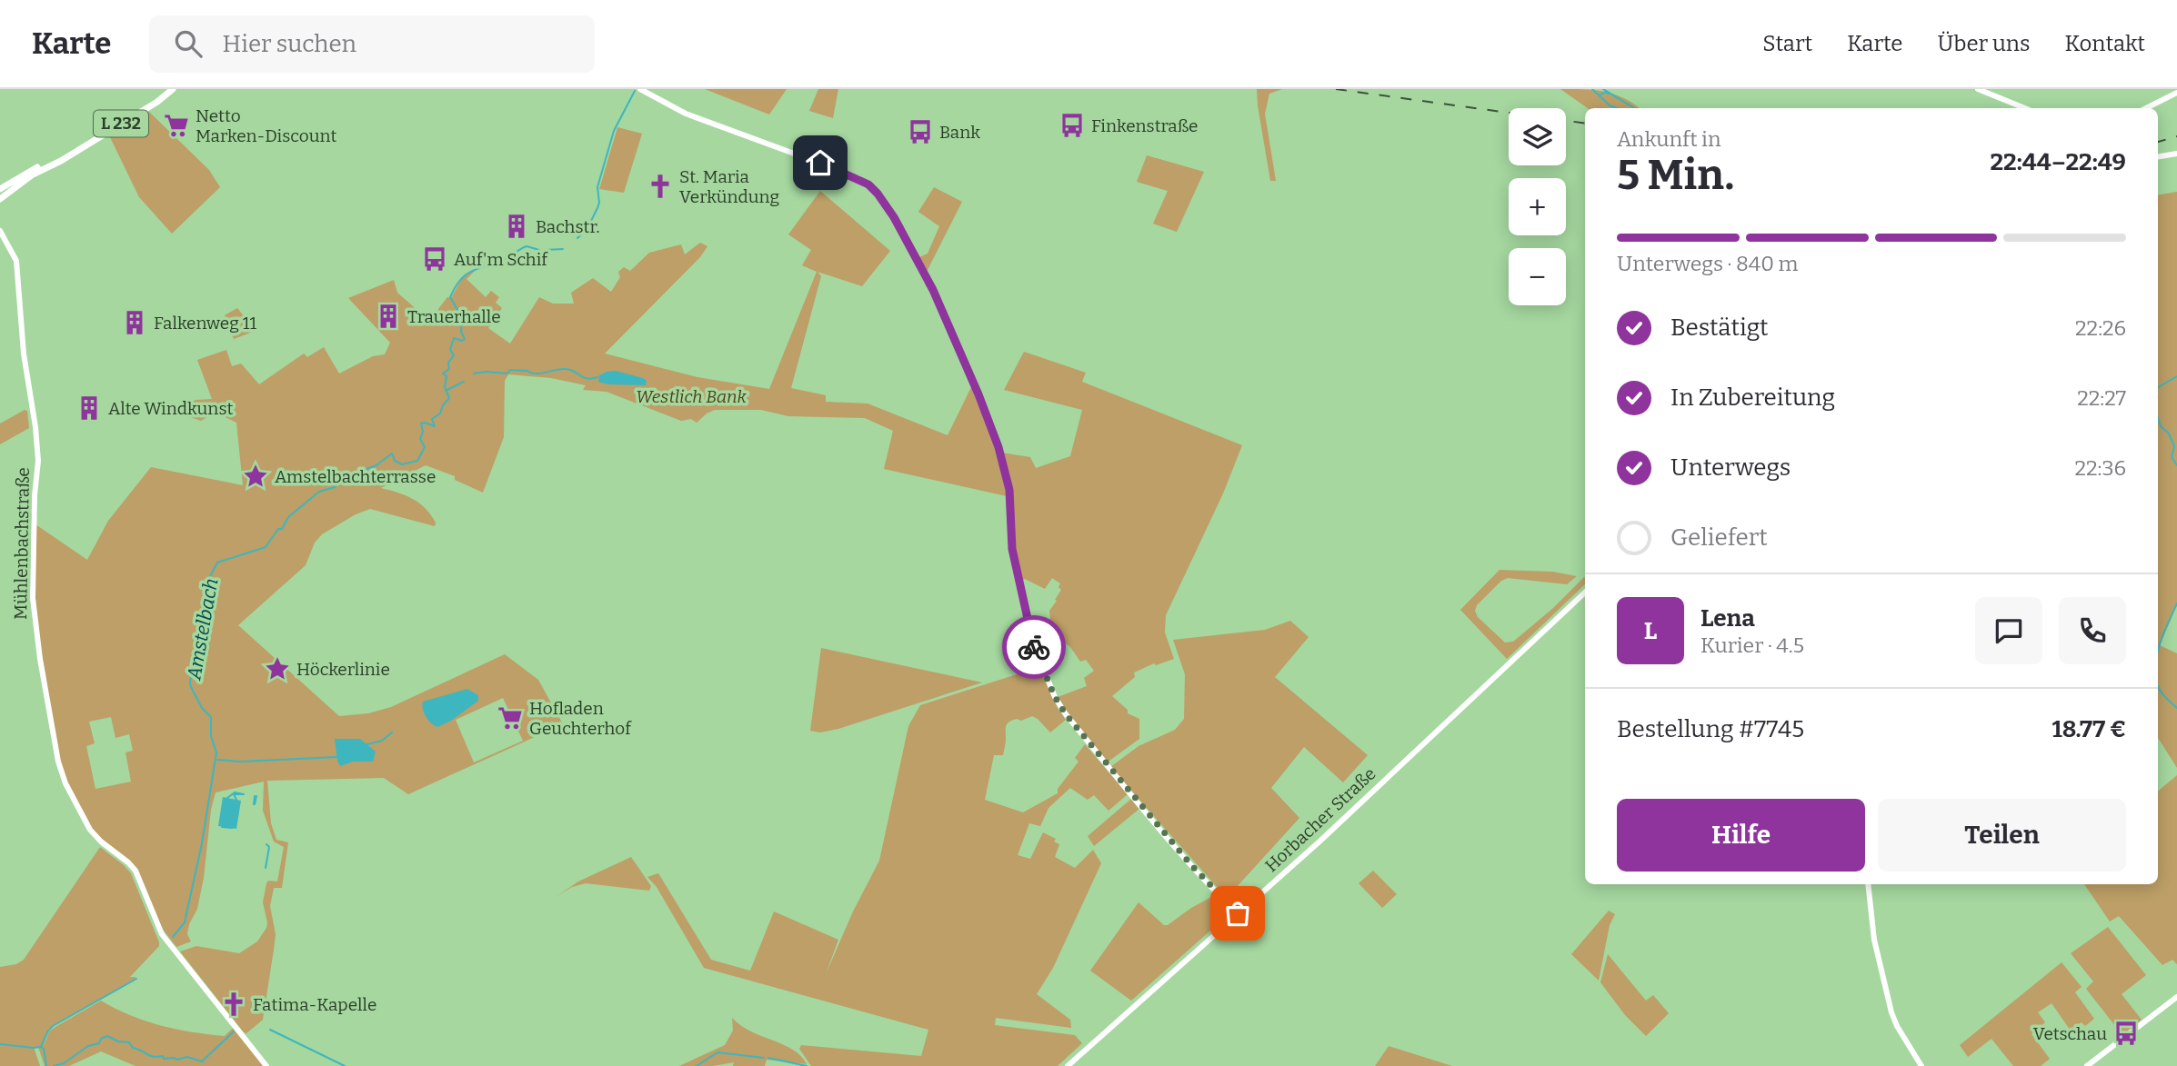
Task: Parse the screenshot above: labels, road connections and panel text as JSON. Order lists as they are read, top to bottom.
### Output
{
  "streets": {
    "main road": ["L 232"],
    "street": ["Mühlenbachstraße", "Horbacher Straße"]
  },
  "water": ["Amstelbach"],
  "parks": ["Westlich Bank"],
  "places": {
    "supermarket": ["Netto Marken-Discount", "Hofladen Geuchterhof"],
    "bus stop": [
      "Finkenstraße",
      "Bank",
      "Auf'm Schif",
      "Vetschau"
    ],
    "church": ["St. Maria Verkündung", "Fatima-Kapelle"],
    "building": [
      "Bachstr.",
      "Trauerhalle",
      "Falkenweg 11",
      "Alte Windkunst"
    ],
    "place": ["Amstelbachterrasse", "Höckerlinie"]
  },
  "page": {
    "header": "Karte",
    "search": "Hier suchen",
    "nav": [
      "Start",
      "Karte",
      "Über uns",
      "Kontakt"
    ],
    "map_buttons": ["+", "−"],
    "heading": ["5 Min.", "Ankunft in", "22:44–22:49"],
    "panel": [
      "Lena",
      "Kurier · 4.5",
      "Bestellung #7745",
      "18.77 €"
    ],
    "bar": "Unterwegs · 840 m",
    "list": [
      ["Bestätigt", "22:26"],
      ["In Zubereitung", "22:27"],
      ["Unterwegs", "22:36"],
      "Geliefert"
    ],
    "round": "L",
    "buttons": ["Hilfe", "Teilen"]
  }
}
